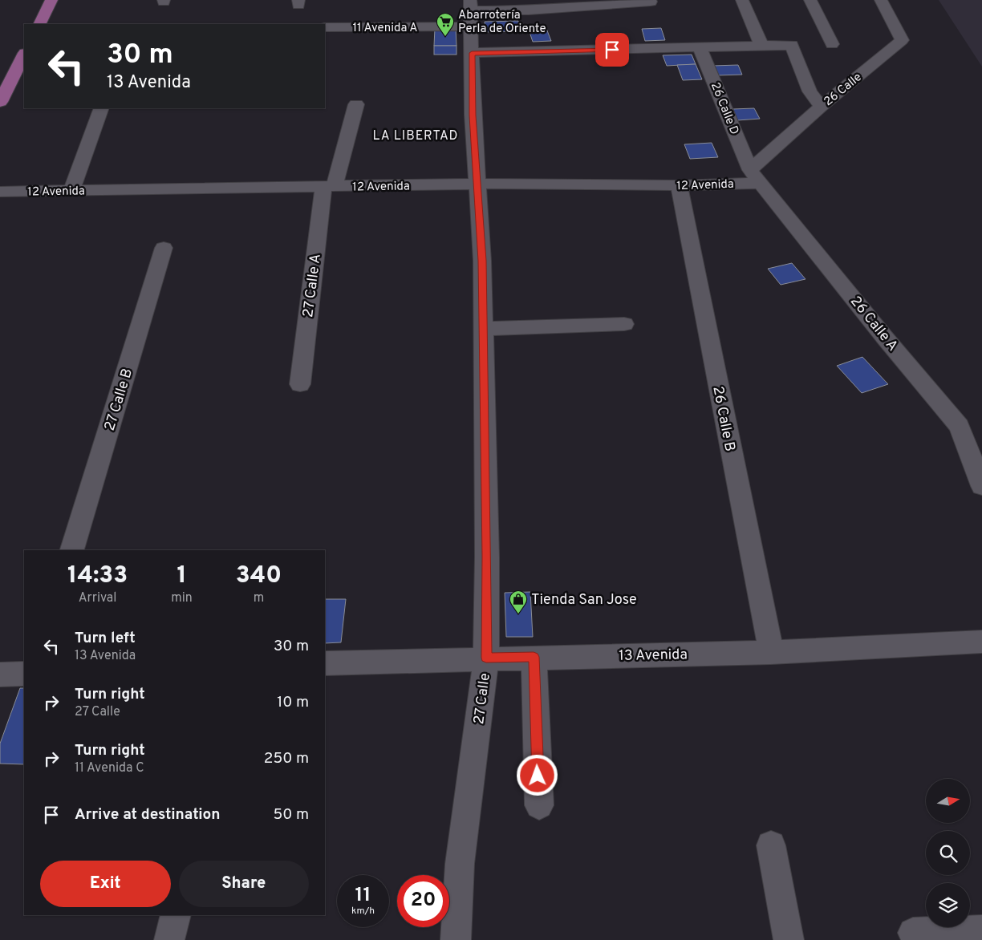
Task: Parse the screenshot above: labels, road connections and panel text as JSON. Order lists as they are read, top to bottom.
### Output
{
  "streets": {
    "street": [
      "11 Avenida A",
      "26 Calle",
      "26 Calle D",
      "12 Avenida",
      "27 Calle A",
      "26 Calle A",
      "27 Calle B",
      "26 Calle B",
      "13 Avenida",
      "27 Calle"
    ]
  },
  "crossings": [
    ["11 Avenida A", "27 Calle"],
    ["26 Calle", "26 Calle D"],
    ["26 Calle", "12 Avenida"],
    ["26 Calle", "26 Calle A"],
    ["26 Calle D", "12 Avenida"],
    ["26 Calle D", "26 Calle A"],
    ["12 Avenida", "27 Calle A"],
    ["12 Avenida", "26 Calle A"],
    ["12 Avenida", "26 Calle B"],
    ["12 Avenida", "27 Calle"],
    ["26 Calle B", "13 Avenida"],
    ["13 Avenida", "27 Calle"]
  ],
  "districts": ["LA LIBERTAD"],
  "places": {
    "supermarket": ["Abarrotería Perla de Oriente"],
    "shop": ["Tienda San Jose"]
  },
  "north": "right",
  "page": {
    "turn": ["30 m", "13 Avenida"],
    "eta": [
      "14:33",
      "Arrival",
      "1",
      "min",
      "340",
      "m"
    ],
    "list": [
      {
        "name": "Turn left",
        "note": "13 Avenida",
        "value": "30 m"
      },
      {
        "name": "Turn right",
        "note": "27 Calle",
        "value": "10 m"
      },
      {
        "name": "Turn right",
        "note": "11 Avenida C",
        "value": "250 m"
      },
      {
        "name": "Arrive at destination",
        "value": "50 m"
      }
    ],
    "buttons": ["Exit", "Share"],
    "speed": "11 km/h",
    "limit": "20"
  }
}
